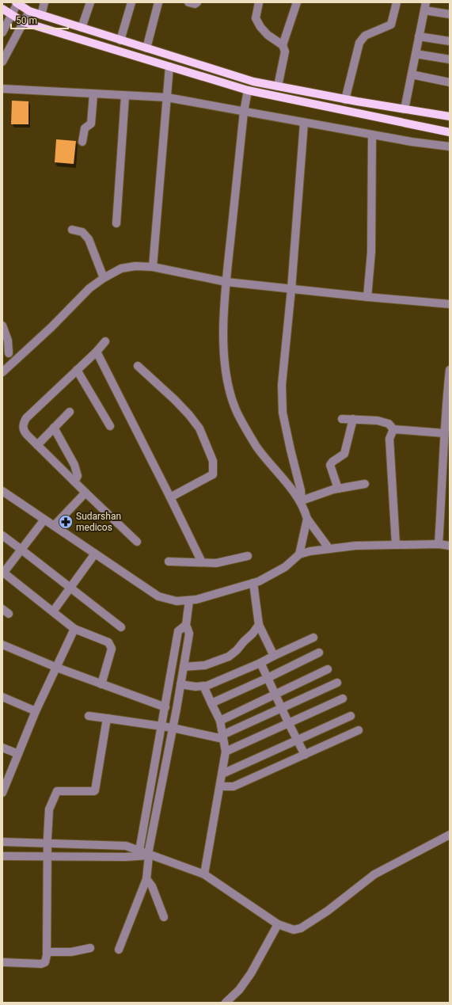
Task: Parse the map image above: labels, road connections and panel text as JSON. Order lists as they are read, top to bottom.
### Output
{
  "places": {
    "pharmacy": ["Sudarshan medicos"]
  },
  "scale_bar": "50 m"
}
